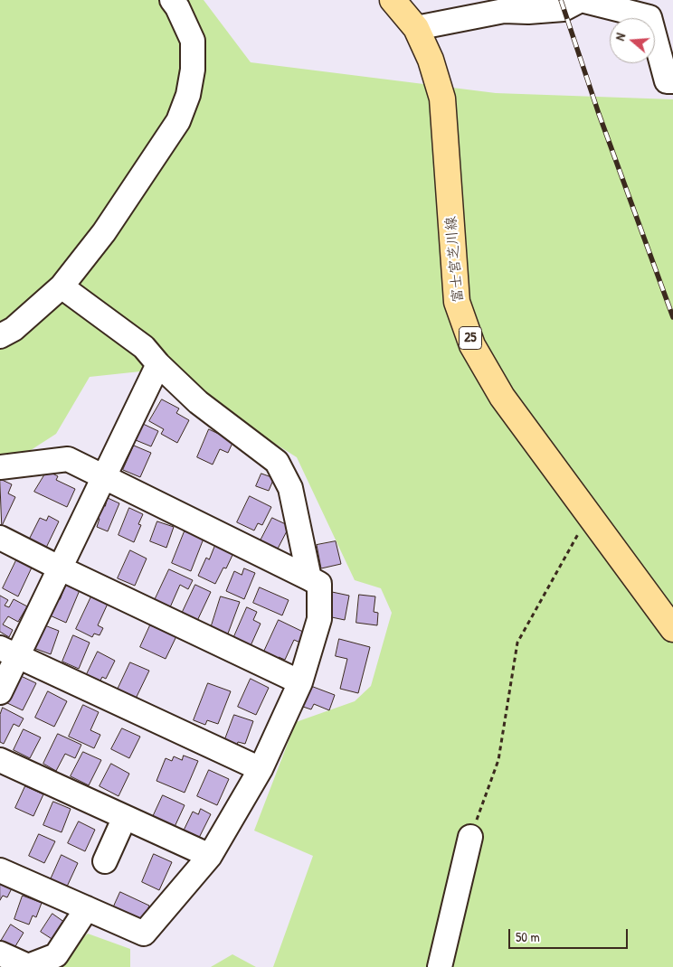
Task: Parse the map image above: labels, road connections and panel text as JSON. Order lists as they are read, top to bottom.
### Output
{
  "streets": {
    "main road": ["富士宮芝川線", "25"]
  },
  "scale_bar": "50 m",
  "north": "left"
}
